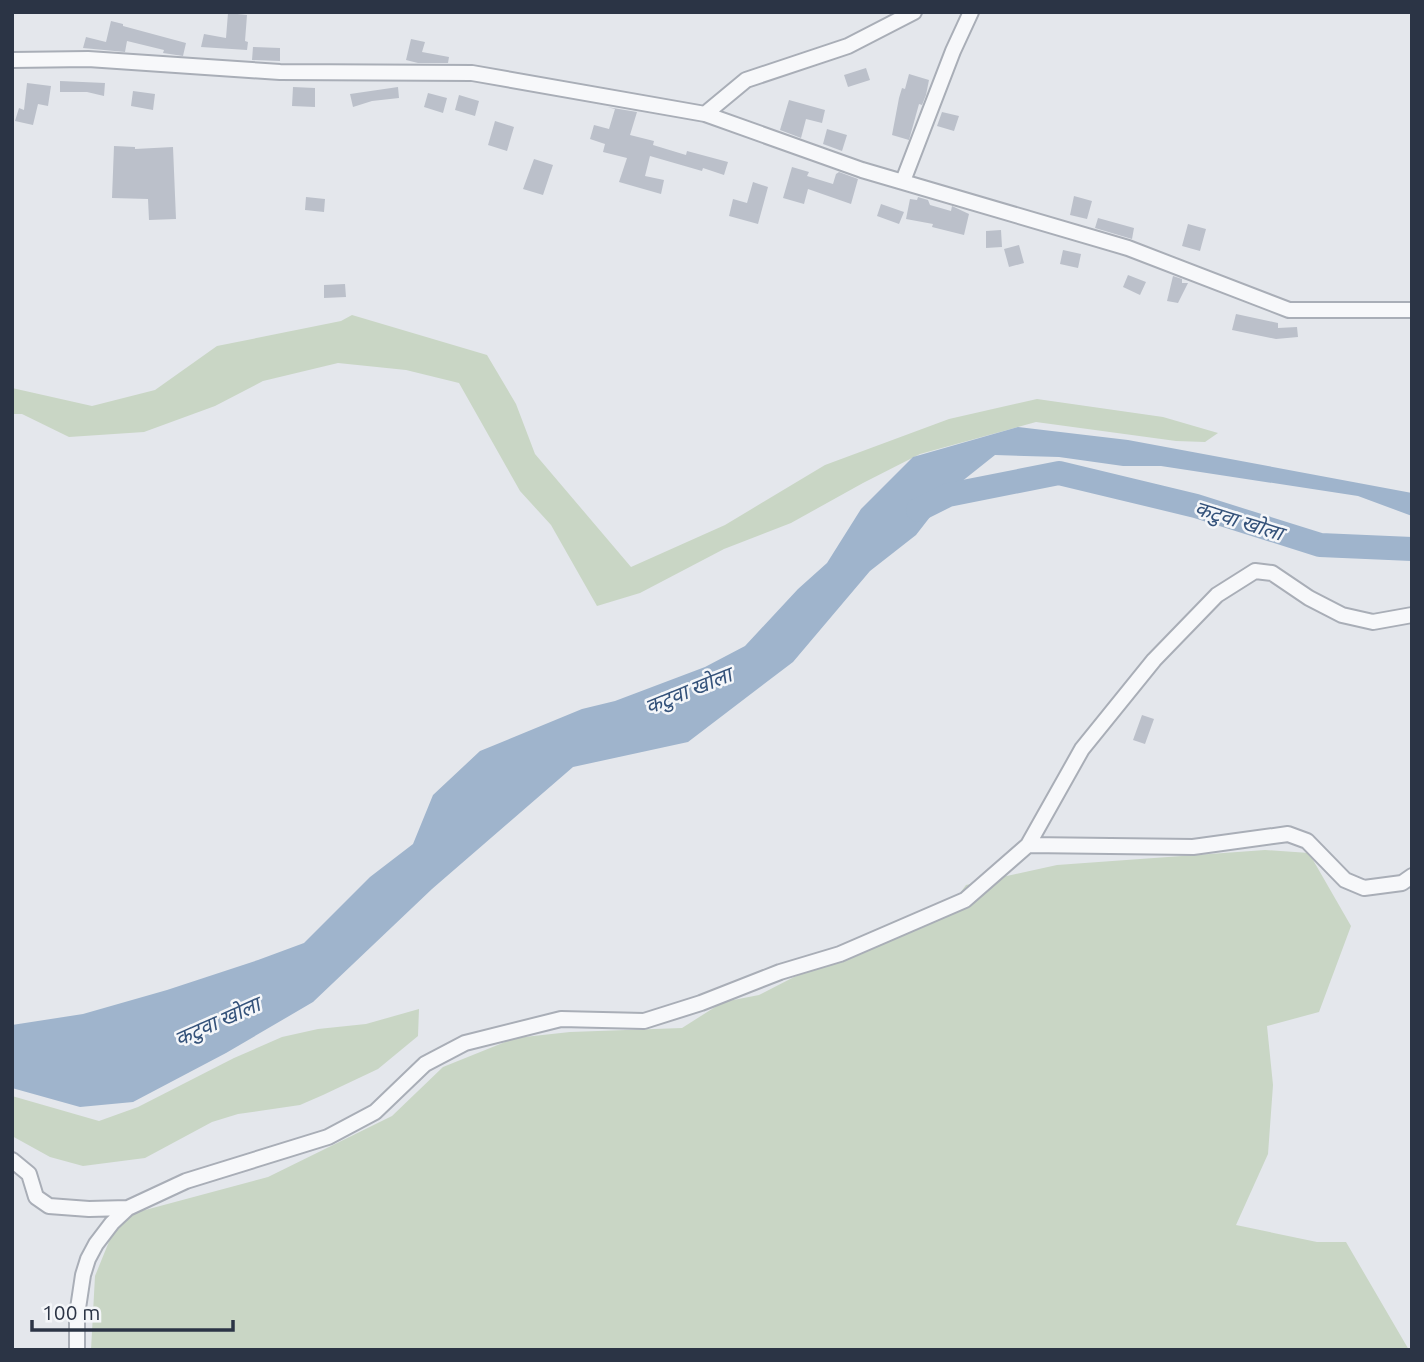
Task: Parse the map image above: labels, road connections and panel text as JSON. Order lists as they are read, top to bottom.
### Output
{
  "water": ["कटुवा खोला"],
  "scale_bar": "100 m"
}
